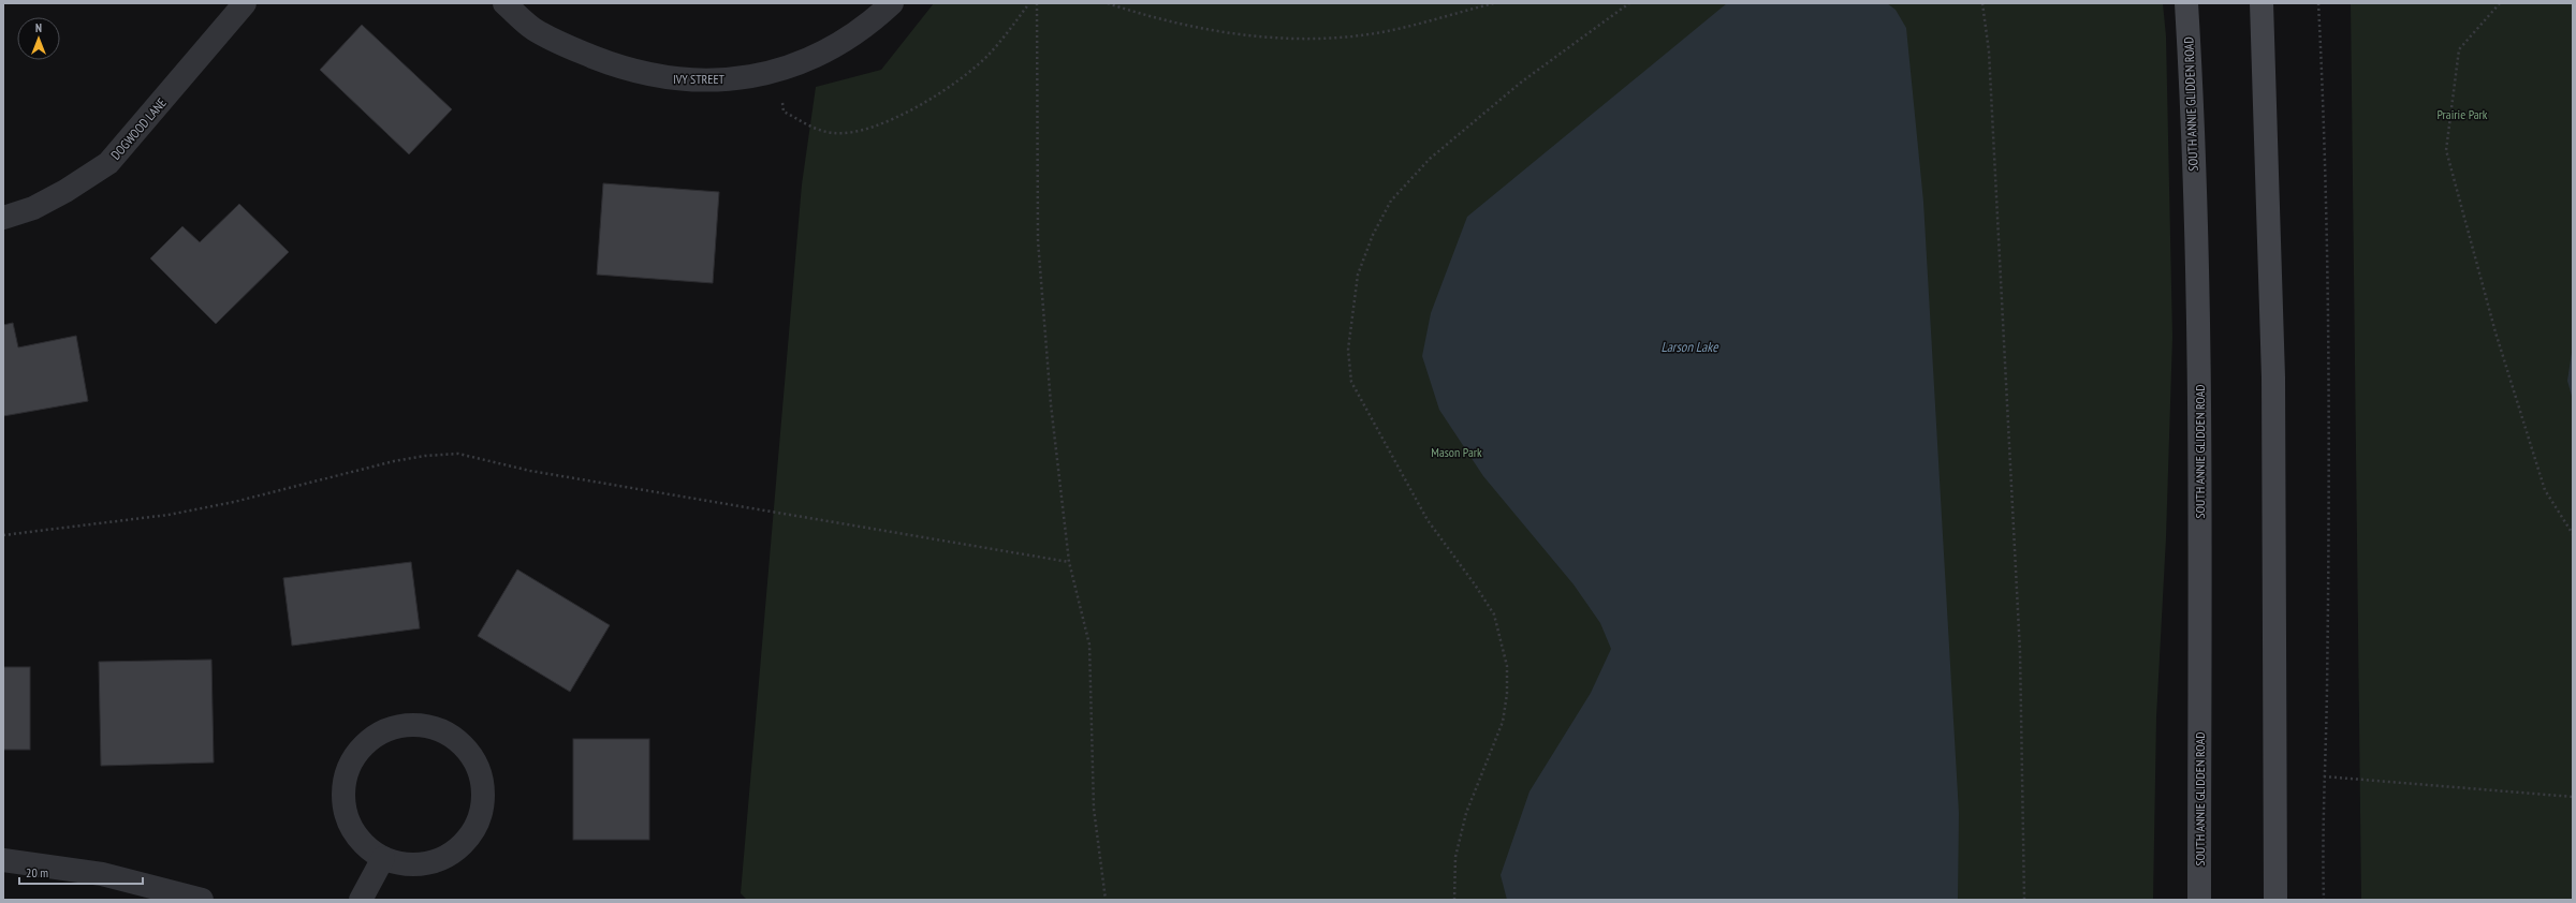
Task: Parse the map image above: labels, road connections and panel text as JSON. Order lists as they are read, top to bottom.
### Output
{
  "streets": {
    "main road": ["SOUTH ANNIE GLIDDEN ROAD"],
    "street": ["IVY STREET", "DOGWOOD LANE"]
  },
  "water": ["Larson Lake"],
  "parks": ["Prairie Park", "Mason Park"],
  "scale_bar": "20 m",
  "north": "top"
}
